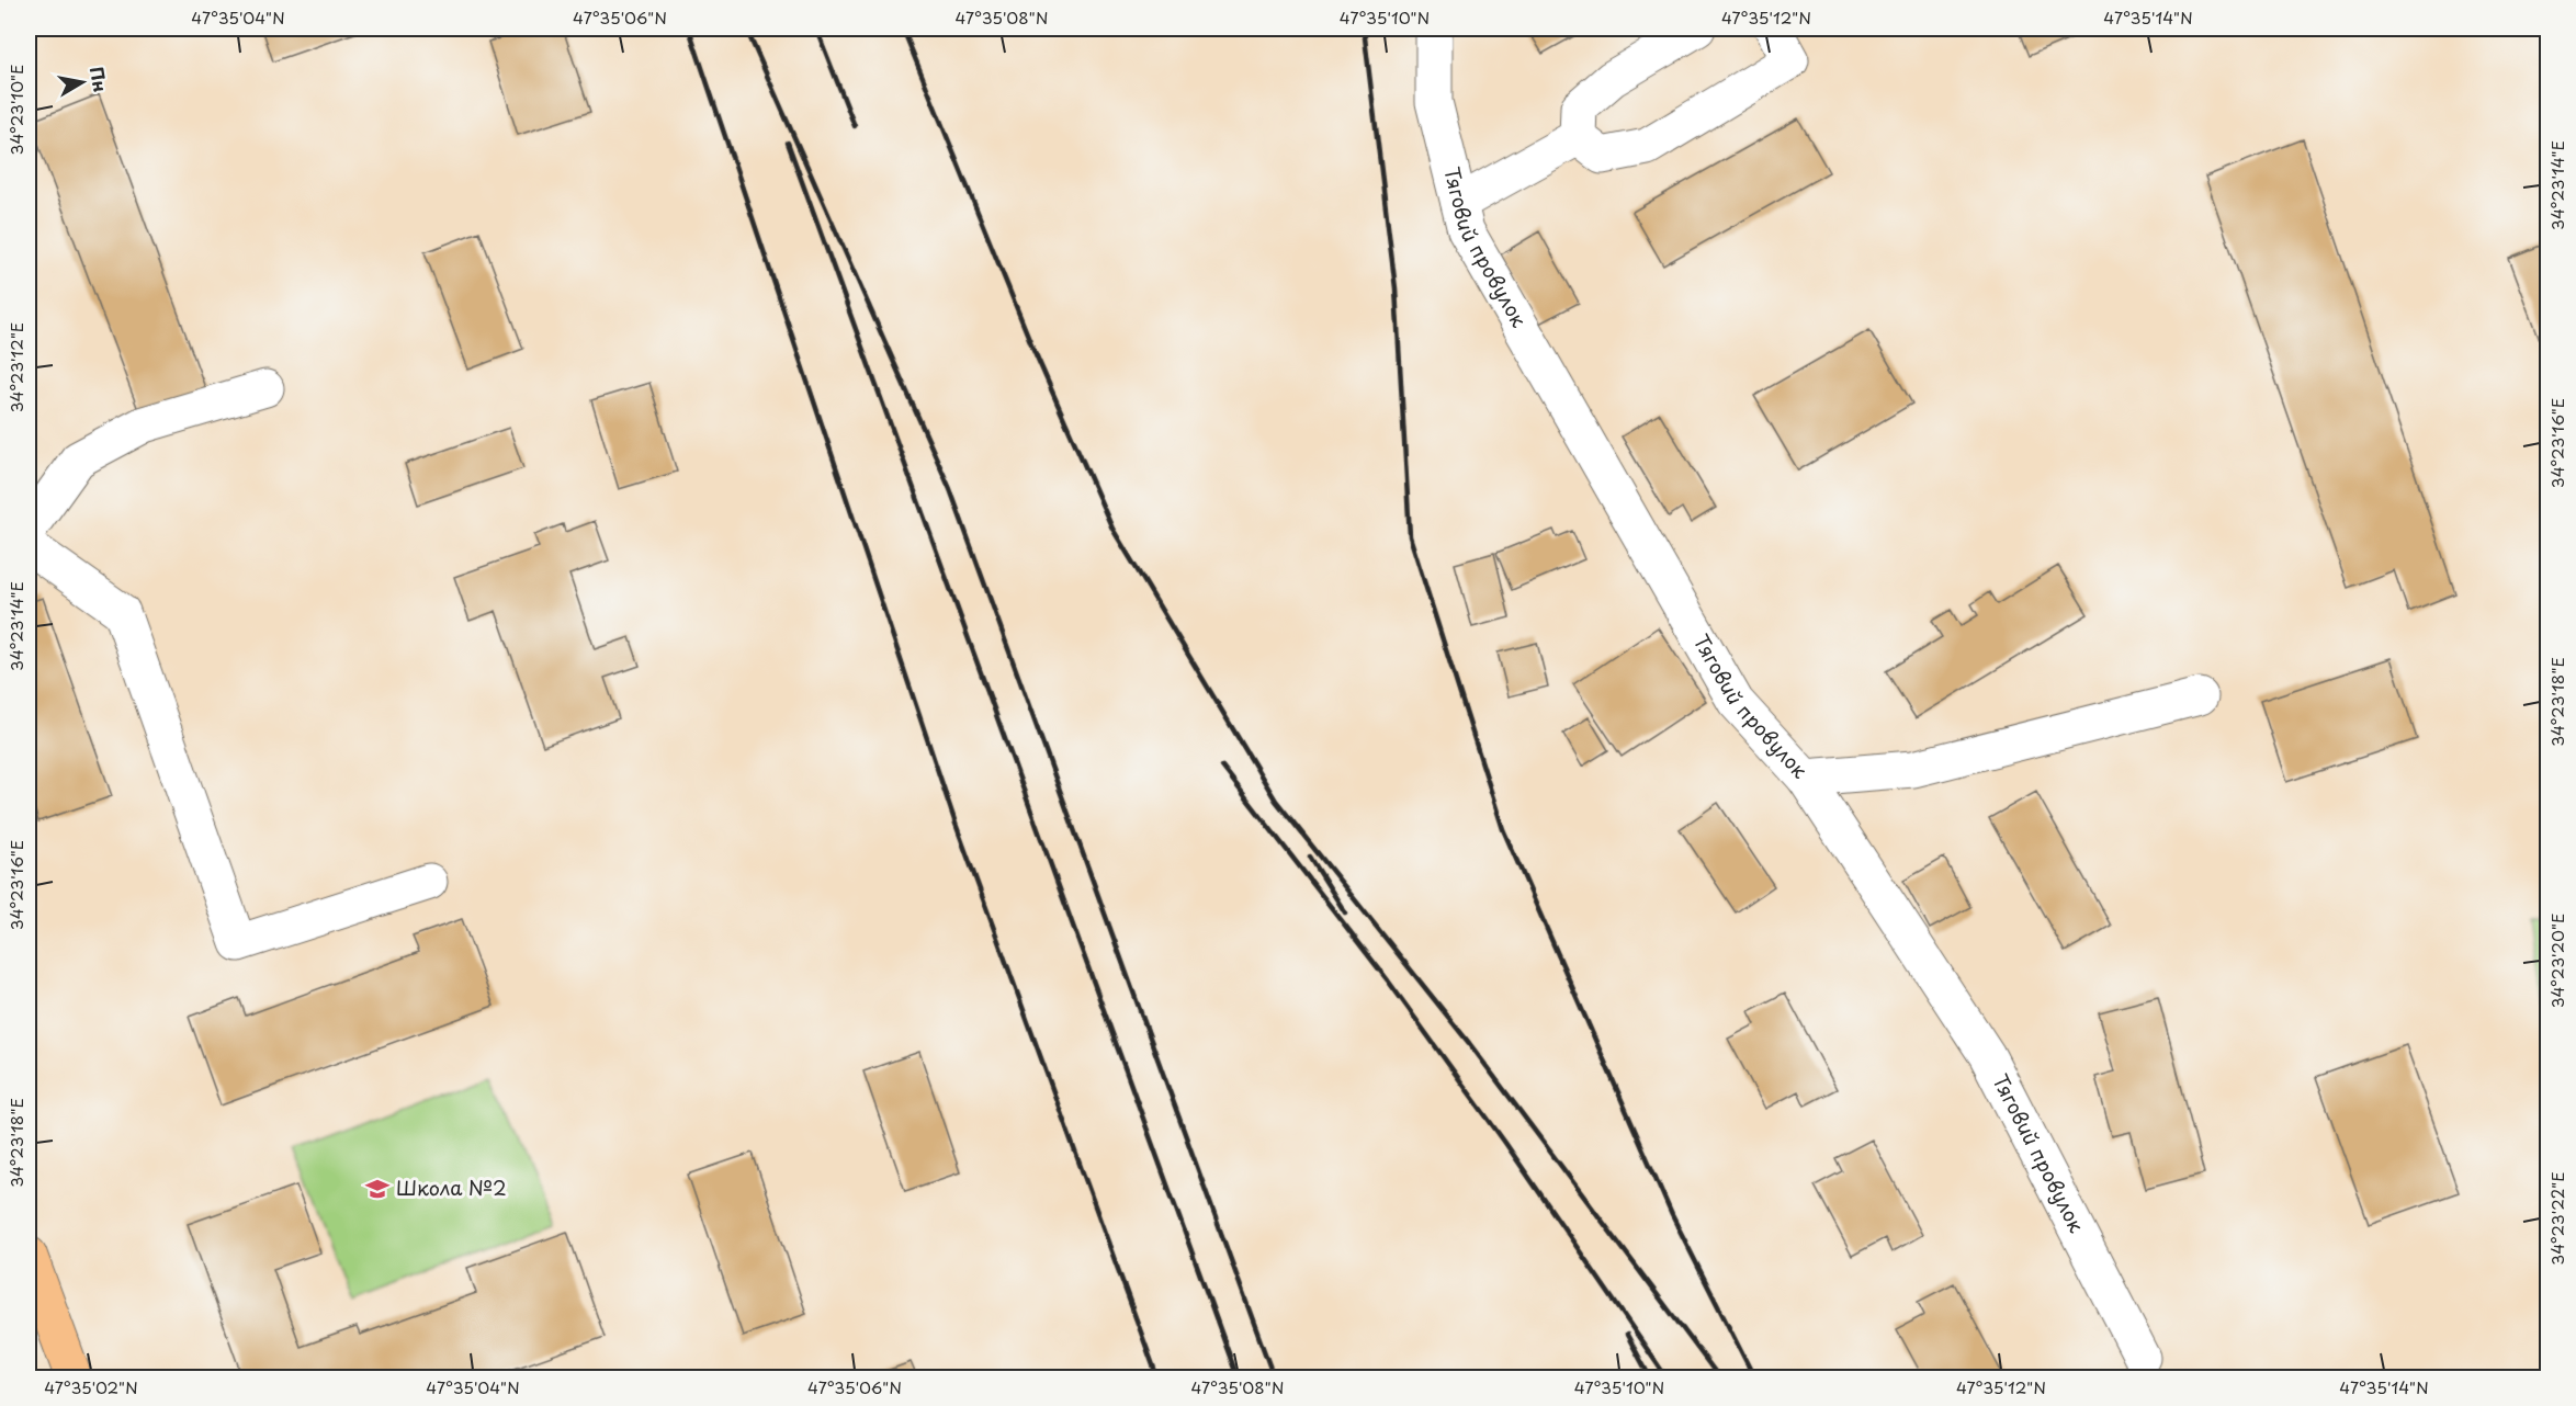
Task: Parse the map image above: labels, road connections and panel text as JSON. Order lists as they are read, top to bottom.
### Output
{
  "streets": {
    "street": ["Тяговий провулок"]
  },
  "places": {
    "school or university": ["Школа №2"]
  },
  "north": "right",
  "coordinates": [
    "47°35'04\"N",
    "47°35'06\"N",
    "47°35'08\"N",
    "47°35'10\"N",
    "47°35'12\"N",
    "47°35'14\"N",
    "34°23'10\"E",
    "34°23'14\"E",
    "34°23'12\"E",
    "34°23'16\"E",
    "34°23'18\"E",
    "34°23'20\"E",
    "34°23'22\"E",
    "47°35'02\"N"
  ]
}
